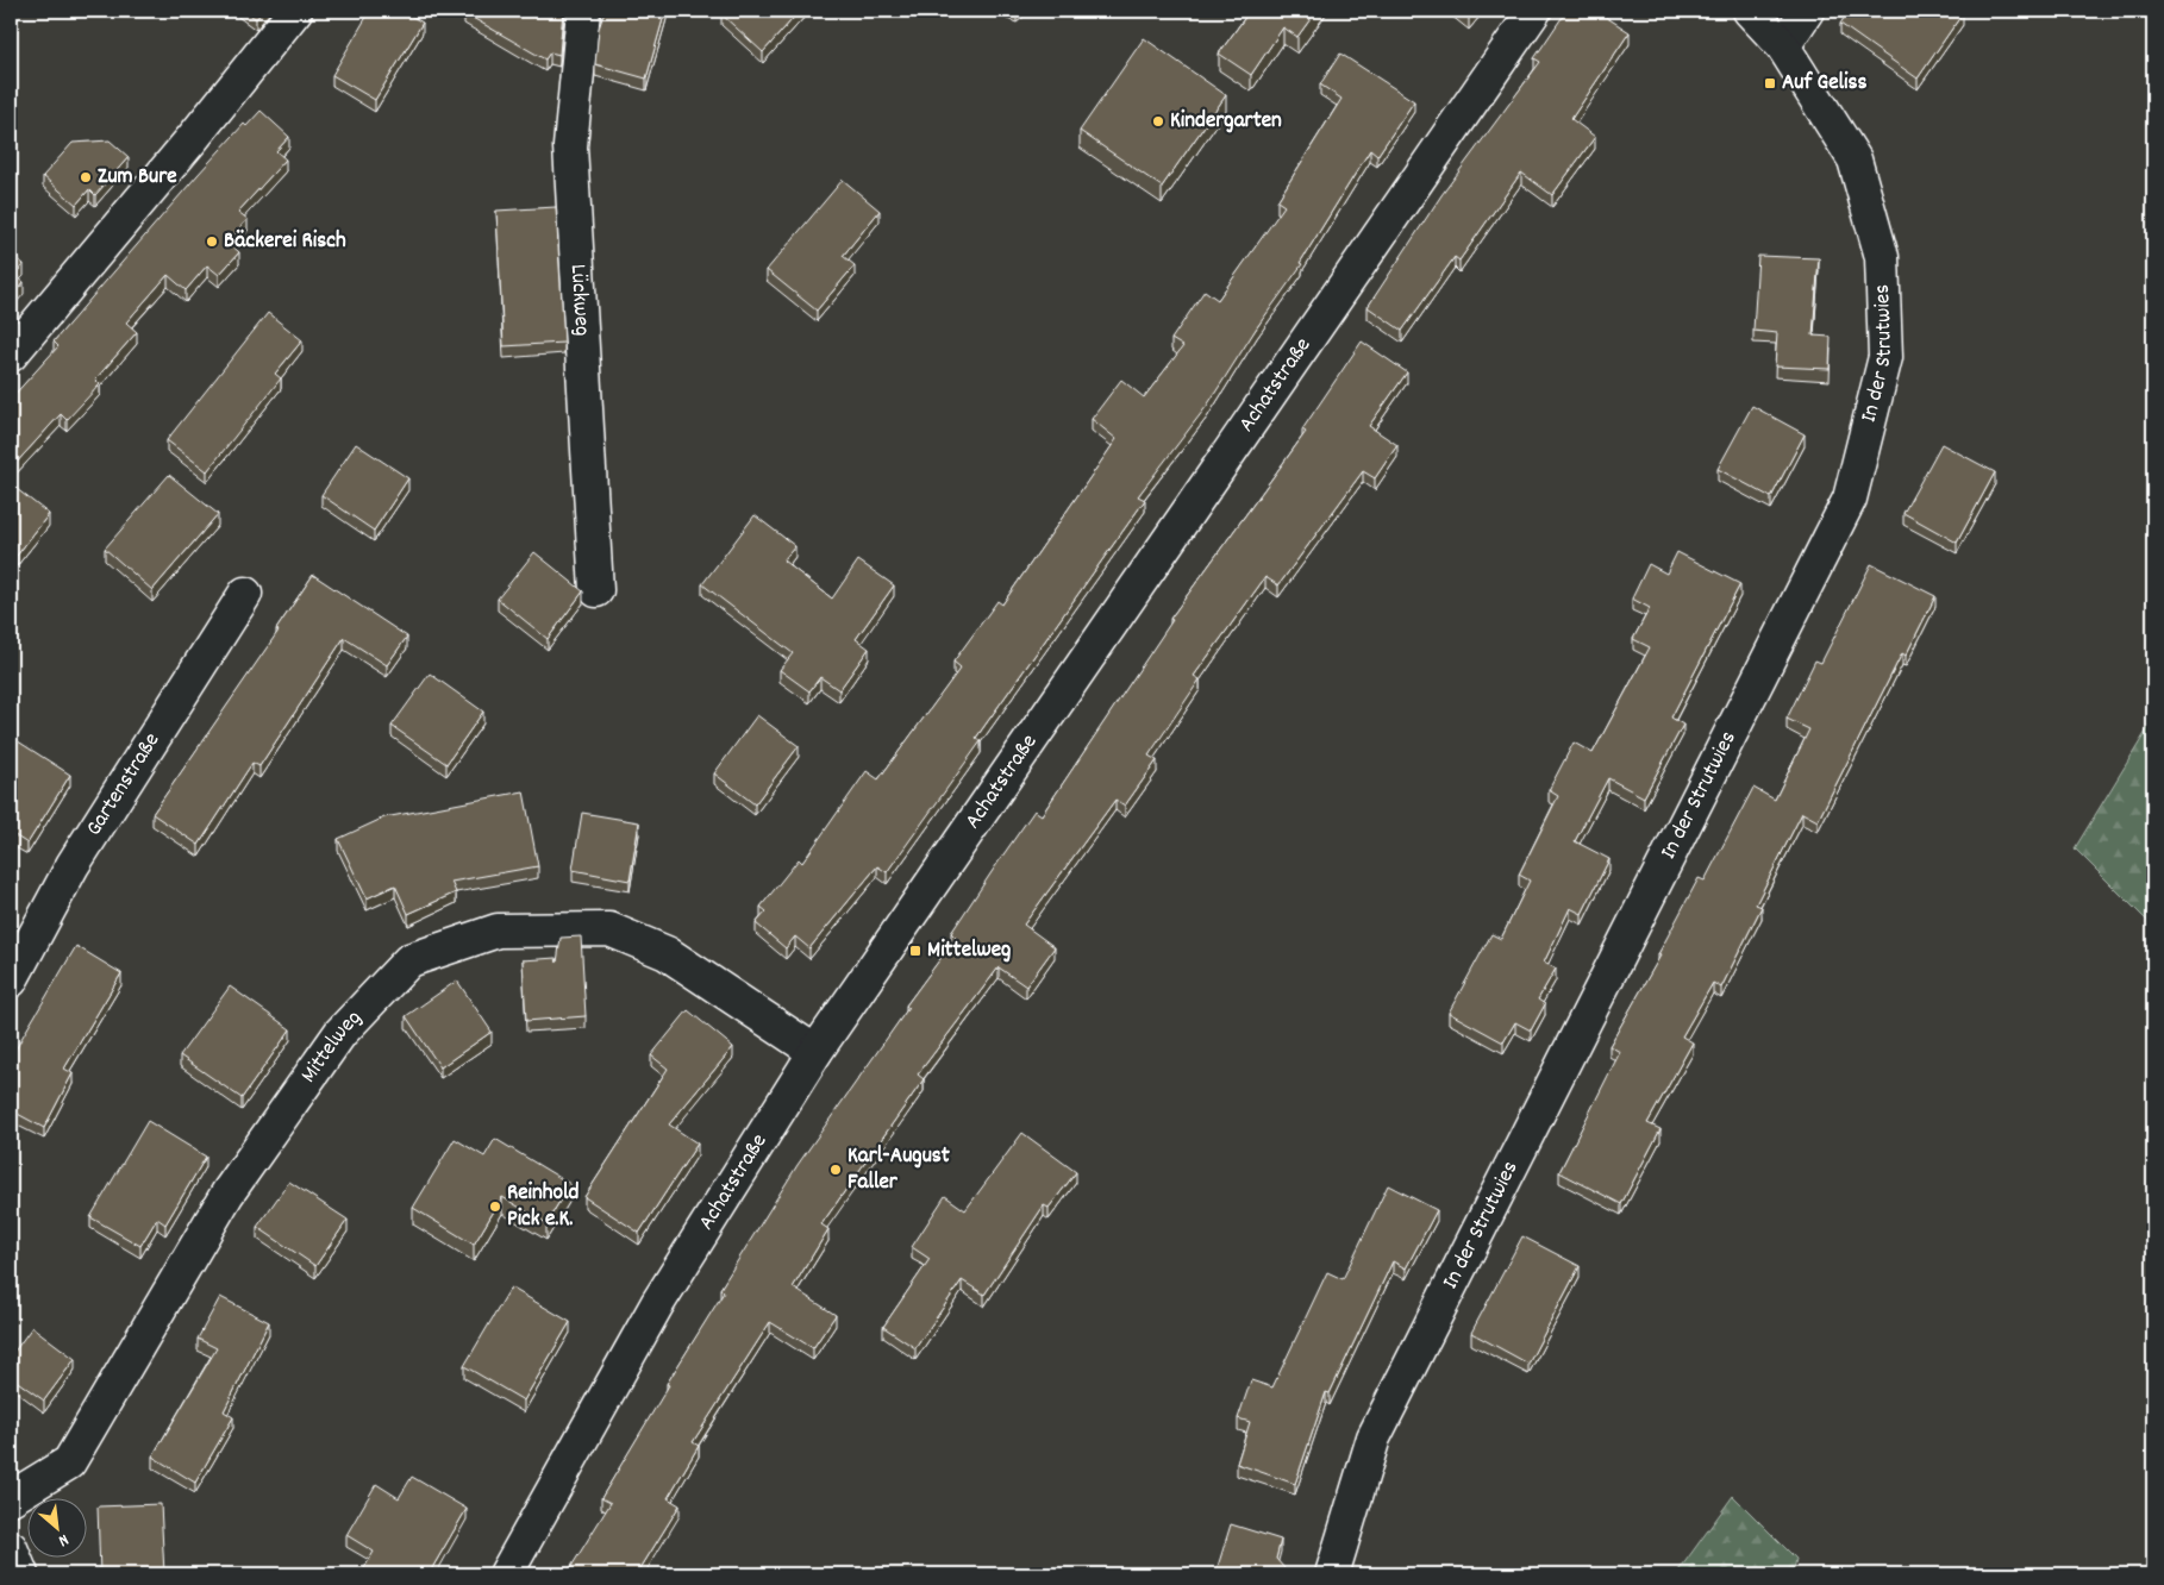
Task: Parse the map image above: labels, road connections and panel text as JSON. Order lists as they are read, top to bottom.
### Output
{
  "streets": {
    "street": [
      "Lückweg",
      "In der Strutwies",
      "Achatstraße",
      "Gartenstraße",
      "Mittelweg"
    ]
  },
  "crossings": [
    ["Achatstraße", "Mittelweg"]
  ],
  "places": {
    "transit": ["Auf Geliss", "Mittelweg"],
    "other": [
      "Kindergarten",
      "Zum Bure",
      "Bäckerei Risch",
      "Karl-August Faller",
      "Reinhold Pick e.K."
    ]
  },
  "north": "bottom right"
}
